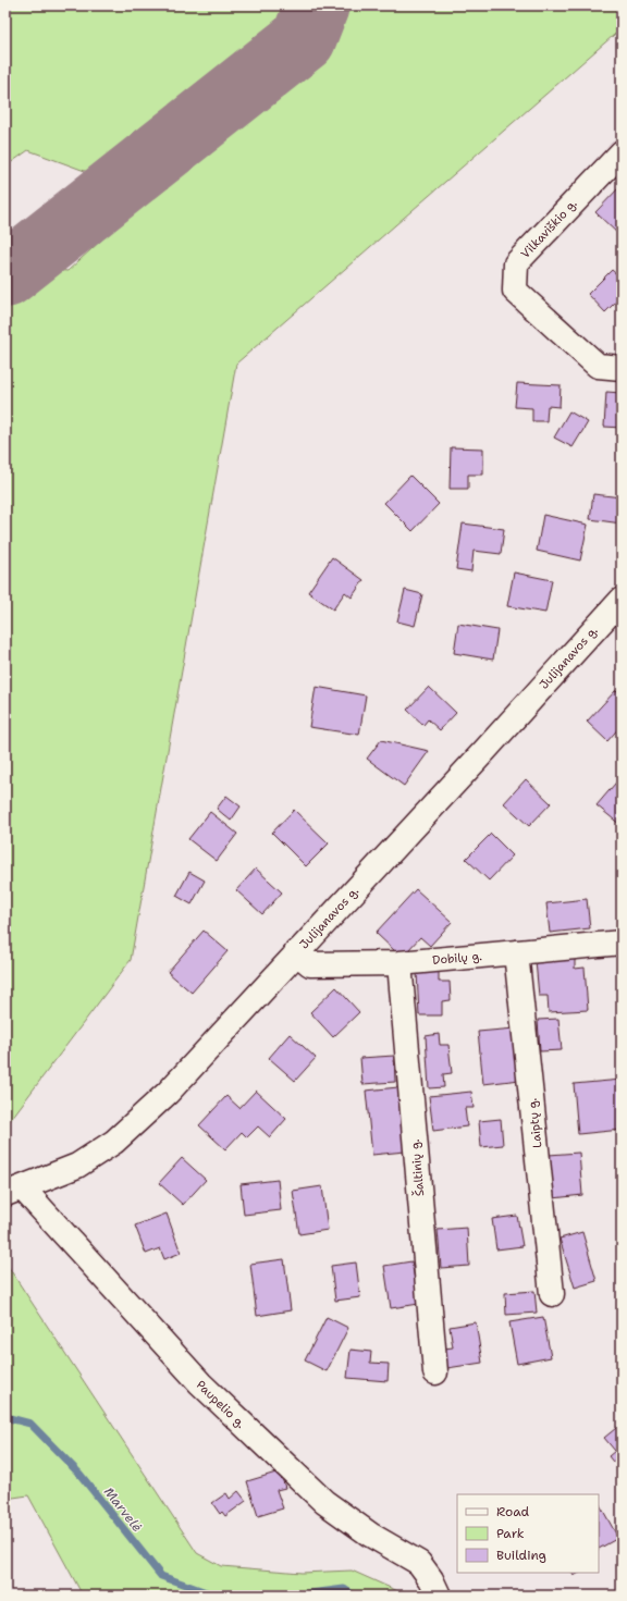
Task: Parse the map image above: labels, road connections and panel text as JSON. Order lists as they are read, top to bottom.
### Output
{
  "streets": {
    "street": [
      "Vilkaviškio g.",
      "Julijanavos g.",
      "Dobilų g.",
      "Laiptų g.",
      "Šaltinių g.",
      "Paupelio g."
    ]
  },
  "crossings": [
    ["Julijanavos g.", "Dobilų g."],
    ["Julijanavos g.", "Paupelio g."],
    ["Dobilų g.", "Laiptų g."],
    ["Dobilų g.", "Šaltinių g."]
  ],
  "water": ["Marvelė"],
  "legend": ["Road", "Park", "Building"]
}
